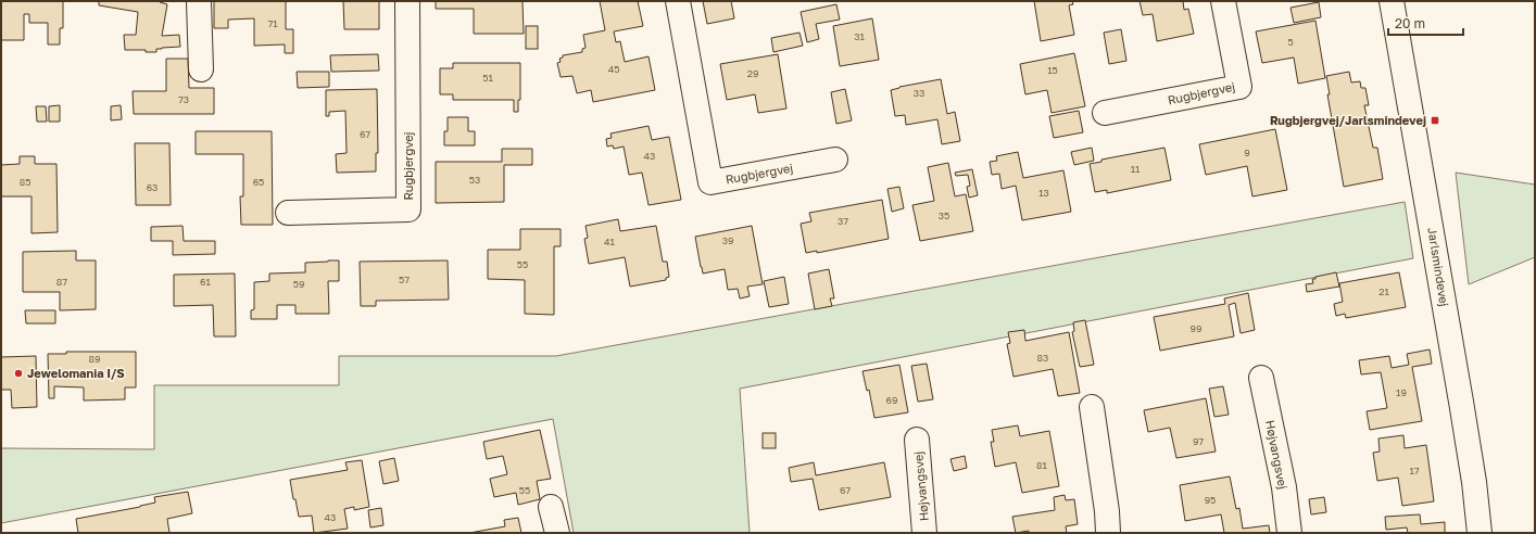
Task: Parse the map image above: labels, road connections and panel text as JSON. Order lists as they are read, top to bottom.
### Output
{
  "streets": {
    "street": ["Rugbjergvej", "Jarlsmindevej", "Højvangsvej"]
  },
  "places": {
    "transit": ["Rugbjergvej/Jarlsmindevej"],
    "other": ["Jewelomania I/S"]
  },
  "house_numbers": [
    "71",
    "31",
    "5",
    "45",
    "15",
    "29",
    "51",
    "33",
    "73",
    "67",
    "9",
    "43",
    "11",
    "53",
    "85",
    "65",
    "63",
    "13",
    "35",
    "37",
    "39",
    "41",
    "55",
    "57",
    "87",
    "61",
    "59",
    "21",
    "99",
    "83",
    "89",
    "19",
    "69",
    "97",
    "81",
    "17",
    "55",
    "67",
    "95",
    "43"
  ],
  "scale_bar": "20 m"
}
